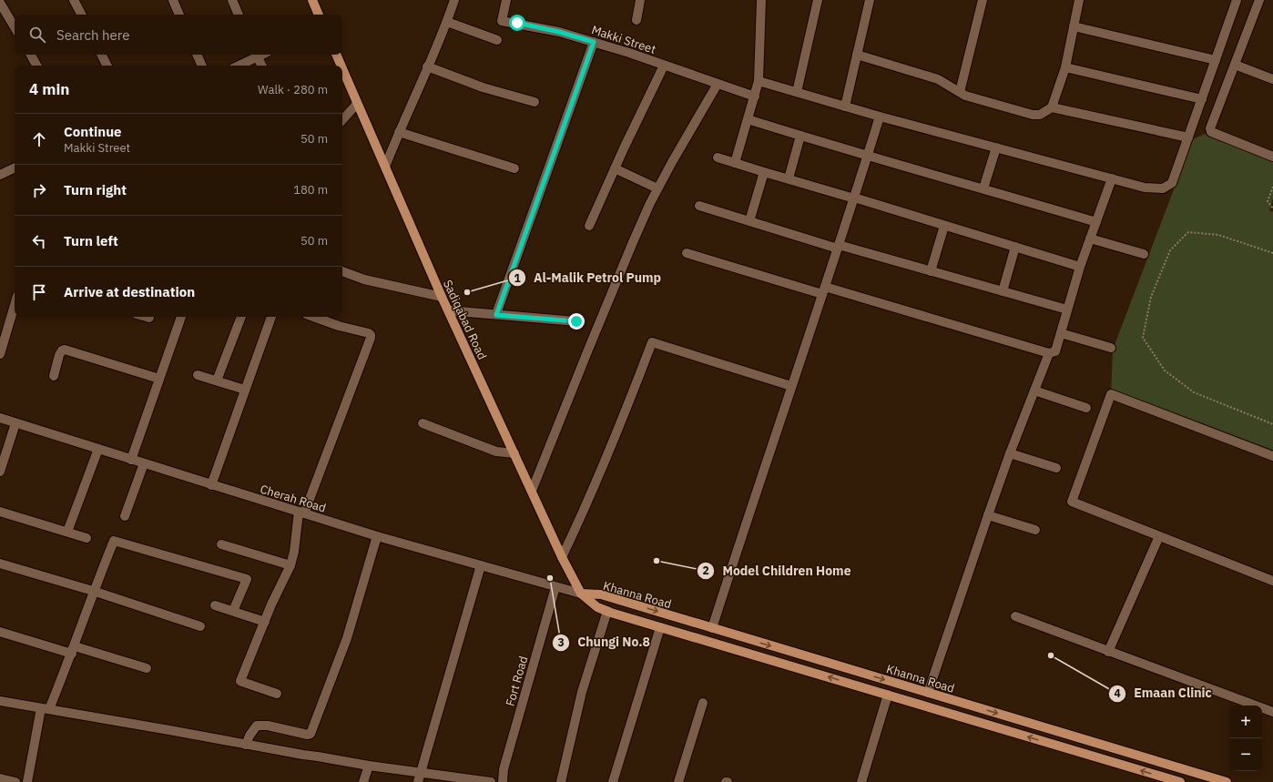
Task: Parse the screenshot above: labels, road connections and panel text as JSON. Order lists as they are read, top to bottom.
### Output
{
  "streets": {
    "main road": ["Sadiqabad Road", "Khanna Road"],
    "street": ["Makki Street", "Cherah Road", "Fort Road"]
  },
  "crossings": [
    ["Sadiqabad Road", "Cherah Road"],
    ["Sadiqabad Road", "Khanna Road"],
    ["Cherah Road", "Khanna Road"],
    ["Cherah Road", "Fort Road"]
  ],
  "places": [
    "Al-Malik Petrol Pump",
    "Model Children Home",
    "Chungi No.8",
    "Emaan Clinic"
  ],
  "page": {
    "search": "Search here",
    "heading": ["4 min", "Walk · 280 m"],
    "list": [
      ["Continue", "Makki Street", "50 m"],
      ["Turn right", "180 m"],
      ["Turn left", "50 m"],
      "Arrive at destination"
    ],
    "map_buttons": ["+", "−"]
  }
}
